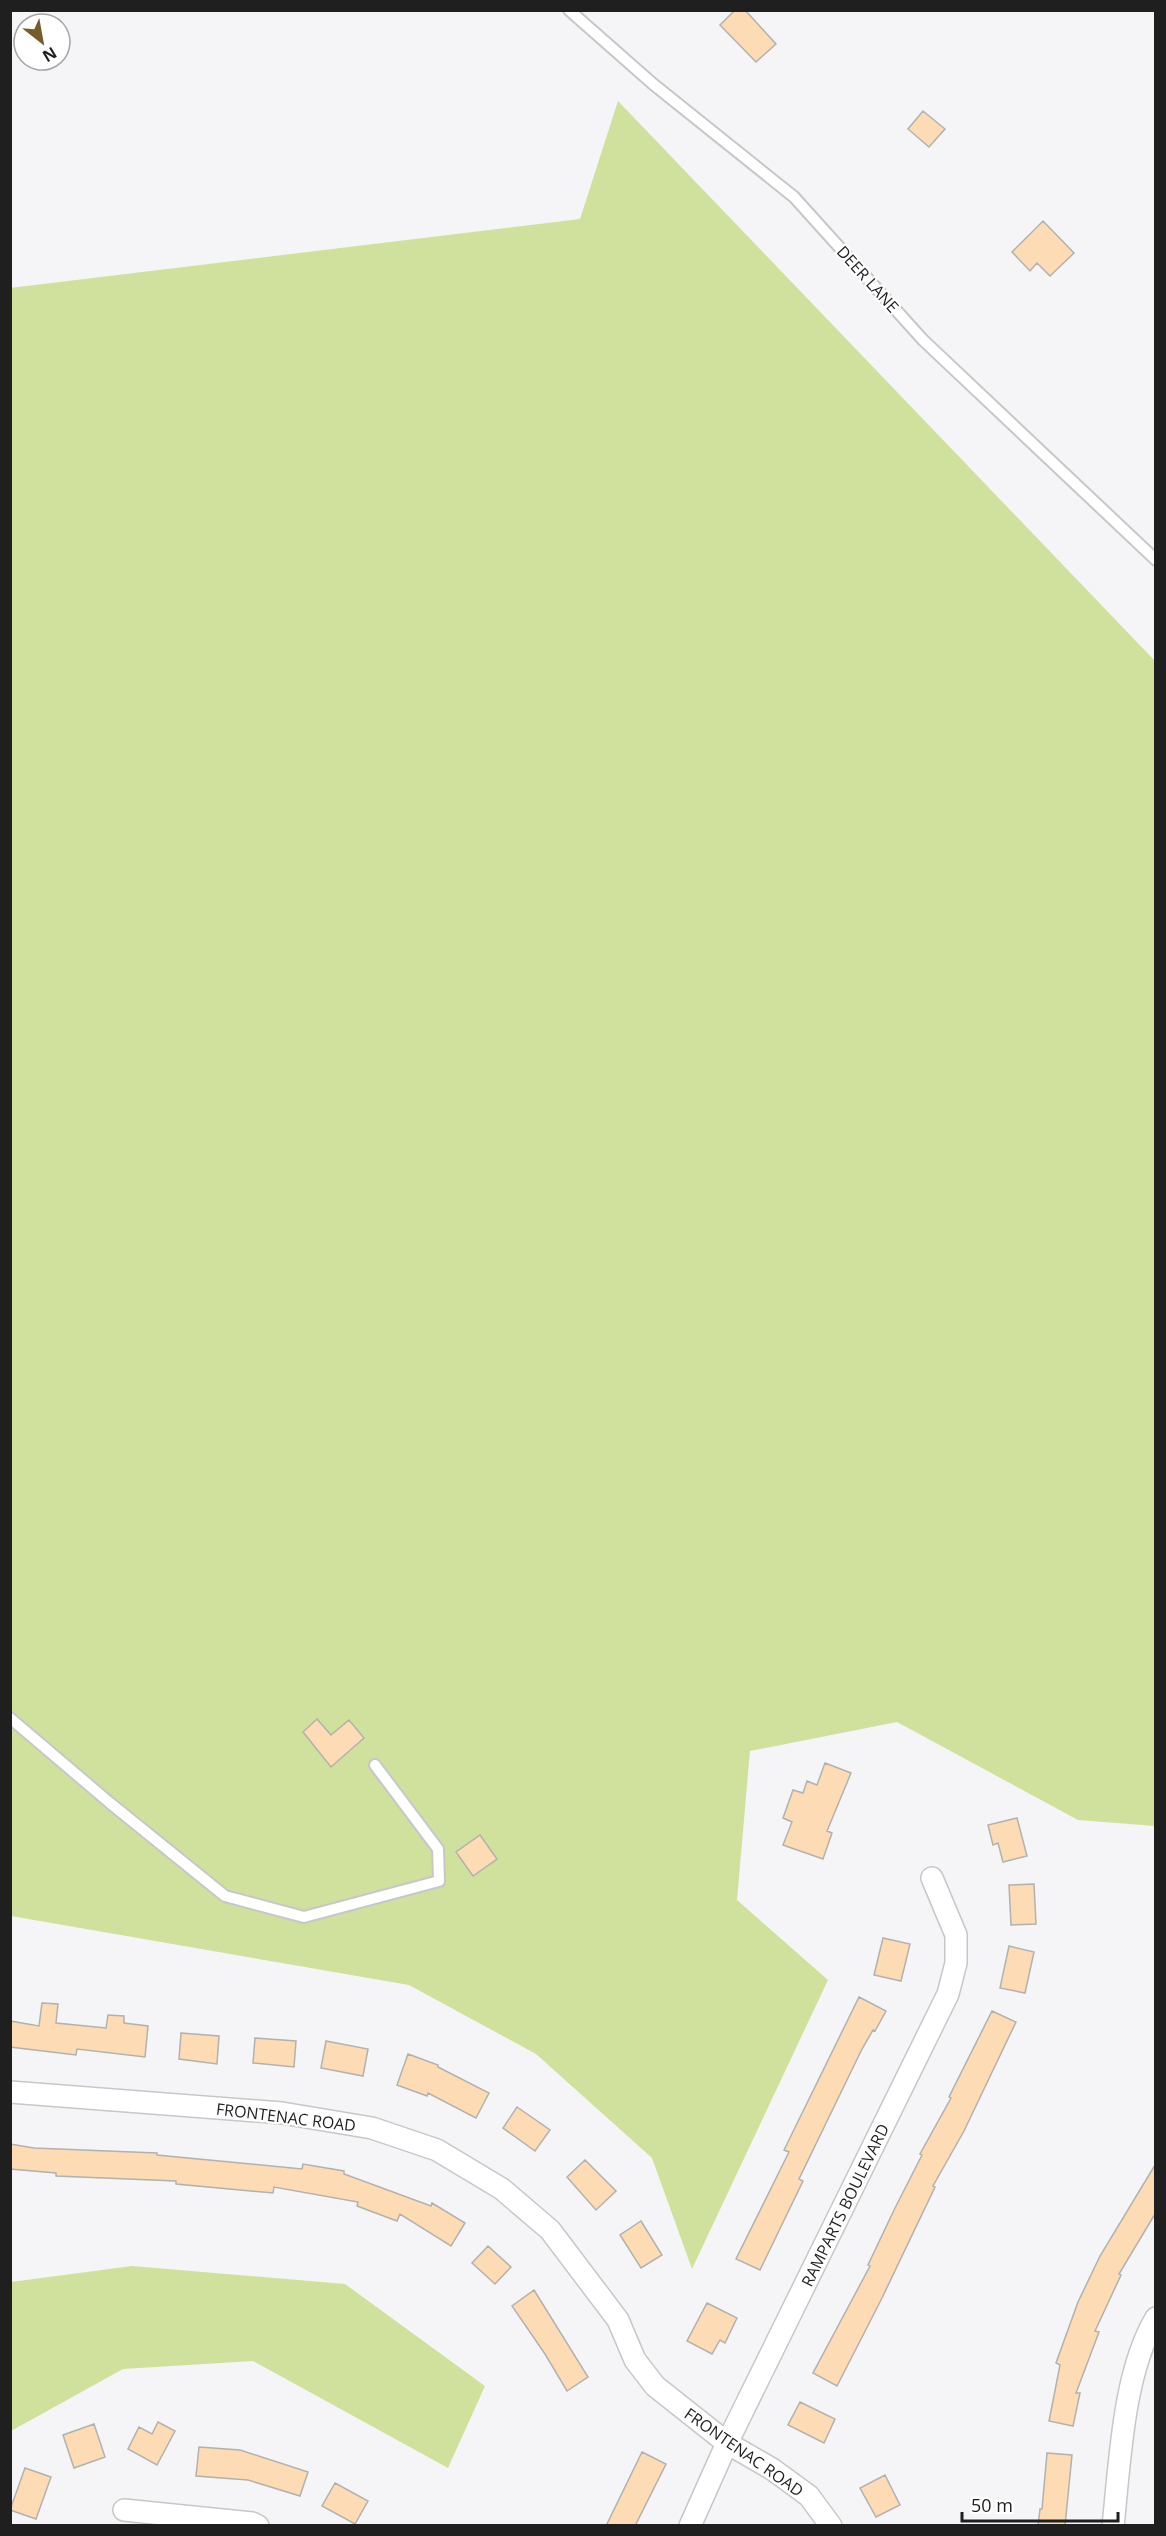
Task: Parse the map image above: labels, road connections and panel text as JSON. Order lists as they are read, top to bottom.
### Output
{
  "streets": {
    "street": ["FRONTENAC ROAD", "RAMPARTS BOULEVARD"],
    "lane": ["DEER LANE"]
  },
  "crossings": [
    ["FRONTENAC ROAD", "RAMPARTS BOULEVARD"]
  ],
  "scale_bar": "50 m",
  "north": "bottom right"
}
